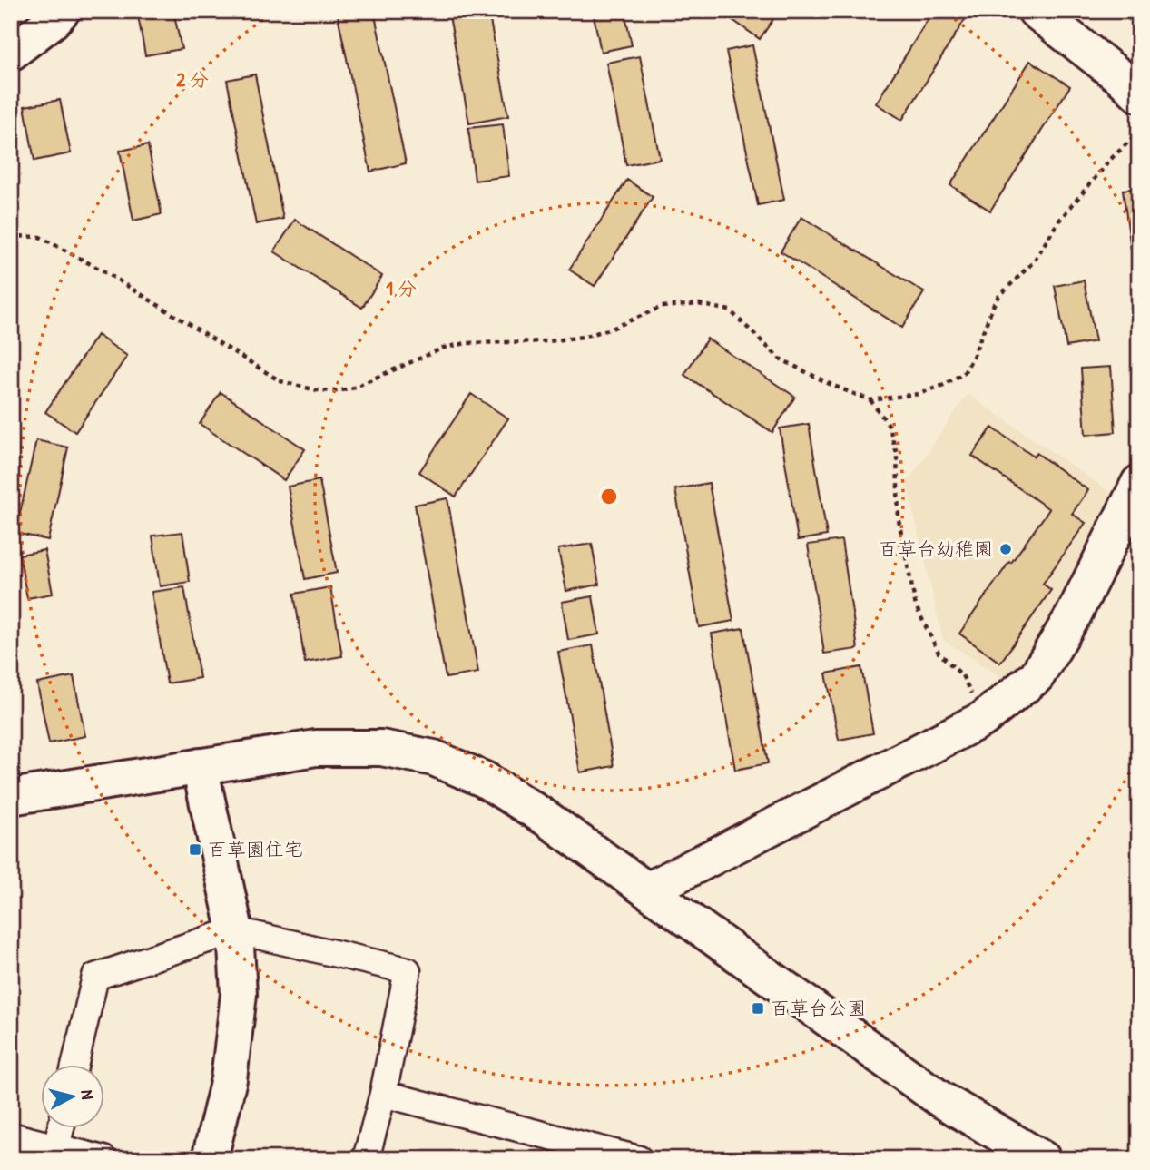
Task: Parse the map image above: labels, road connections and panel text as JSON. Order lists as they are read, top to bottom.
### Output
{
  "places": {
    "other": ["百草台幼稚園"],
    "transit": ["百草園住宅", "百草台公園"]
  },
  "north": "right",
  "rings": ["2 分", "1 分"]
}
